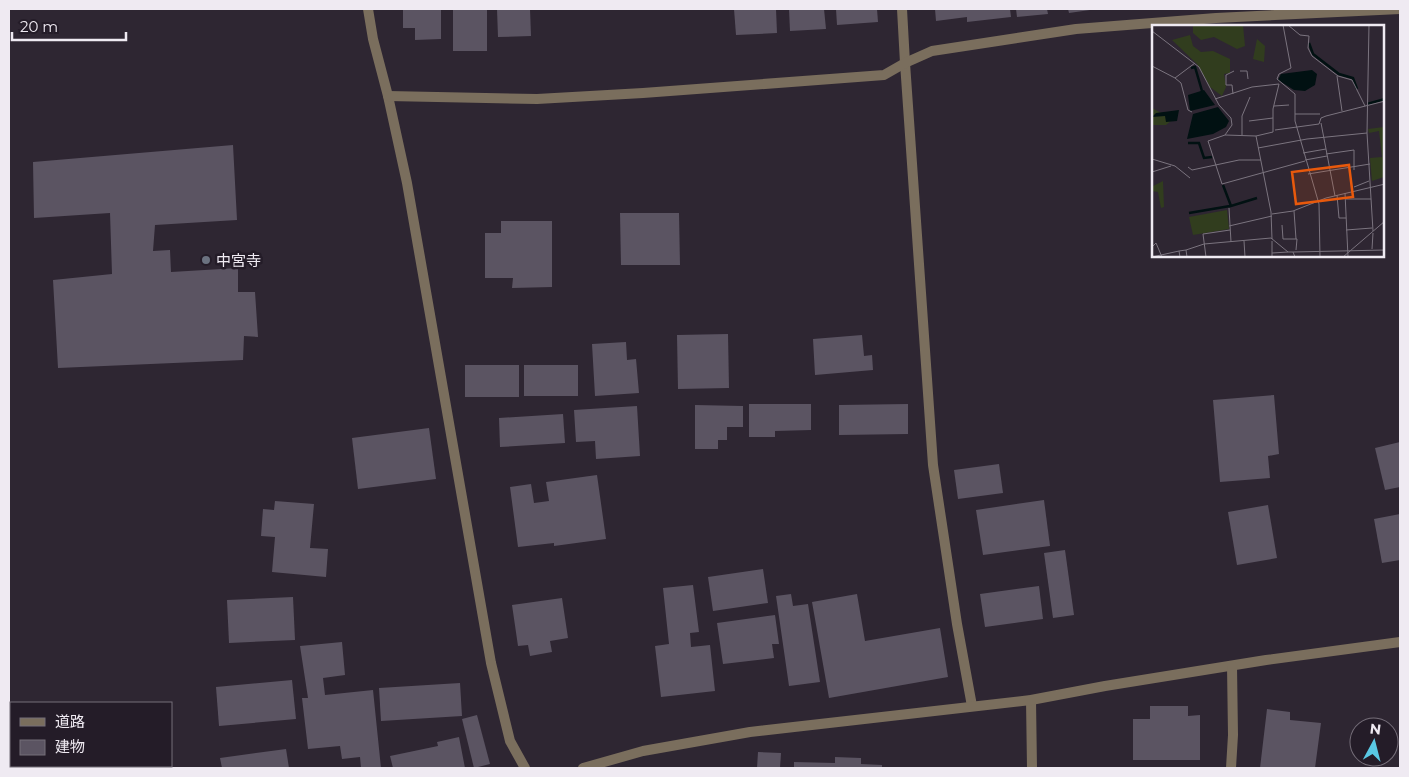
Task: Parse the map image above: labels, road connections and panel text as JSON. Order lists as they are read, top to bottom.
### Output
{
  "places": ["中宮寺"],
  "legend": ["道路", "建物"],
  "scale_bar": "20 m",
  "north": "top"
}
